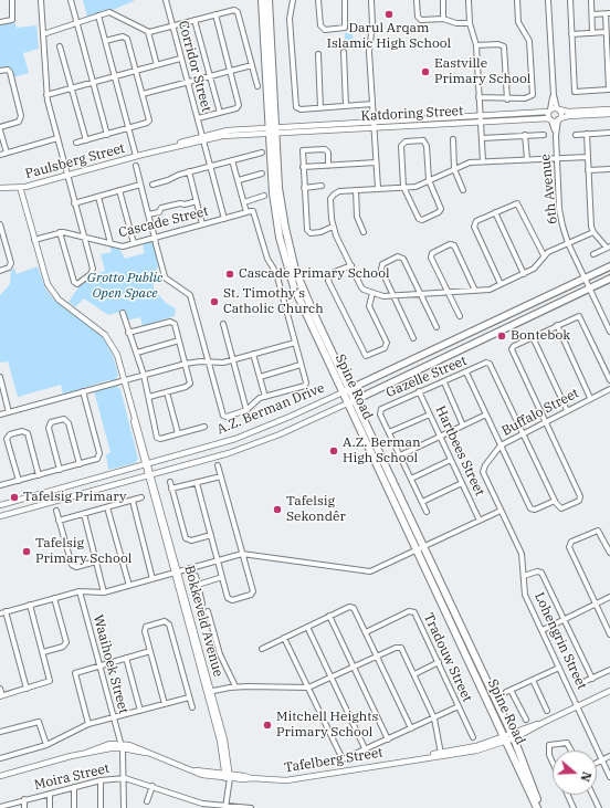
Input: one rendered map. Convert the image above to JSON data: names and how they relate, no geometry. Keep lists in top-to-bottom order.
{
  "streets": {
    "main road": ["Spine Road", "A.Z. Berman Drive"],
    "street": [
      "Corridor Street",
      "Katdoring Street",
      "Paulsberg Street",
      "6th Avenue",
      "Cascade Street",
      "Gazelle Street",
      "Buffalo Street",
      "Hartbees Street",
      "Bokkeveld Avenue",
      "Lohengrin Street",
      "Tradouw Street",
      "Waaihoek Street",
      "Tafelberg Street",
      "Moira Street"
    ]
  },
  "crossings": [
    ["Corridor Street", "Paulsberg Street"],
    ["Corridor Street", "Cascade Street"],
    ["Katdoring Street", "Paulsberg Street"],
    ["Katdoring Street", "6th Avenue"],
    ["Katdoring Street", "Spine Road"],
    ["Paulsberg Street", "Spine Road"],
    ["Paulsberg Street", "Bokkeveld Avenue"],
    ["6th Avenue", "A.Z. Berman Drive"],
    ["Cascade Street", "Bokkeveld Avenue"],
    ["Gazelle Street", "Buffalo Street"],
    ["Gazelle Street", "Hartbees Street"],
    ["Spine Road", "A.Z. Berman Drive"],
    ["Spine Road", "Tafelberg Street"],
    ["A.Z. Berman Drive", "Bokkeveld Avenue"],
    ["Buffalo Street", "Lohengrin Street"],
    ["Bokkeveld Avenue", "Tafelberg Street"],
    ["Lohengrin Street", "Tafelberg Street"],
    ["Waaihoek Street", "Tafelberg Street"],
    ["Waaihoek Street", "Moira Street"]
  ],
  "parks": ["Grotto Public Open Space"],
  "places": [
    "Darul Arqam Islamic High School",
    "Eastville Primary School",
    "Cascade Primary School",
    "St. Timothy's Catholic Church",
    "Bontebok",
    "A.Z. Berman High School",
    "Tafelsig Primary",
    "Tafelsig Sekondêr",
    "Tafelsig Primary School",
    "Mitchell Heights Primary School"
  ],
  "north": "right"
}
